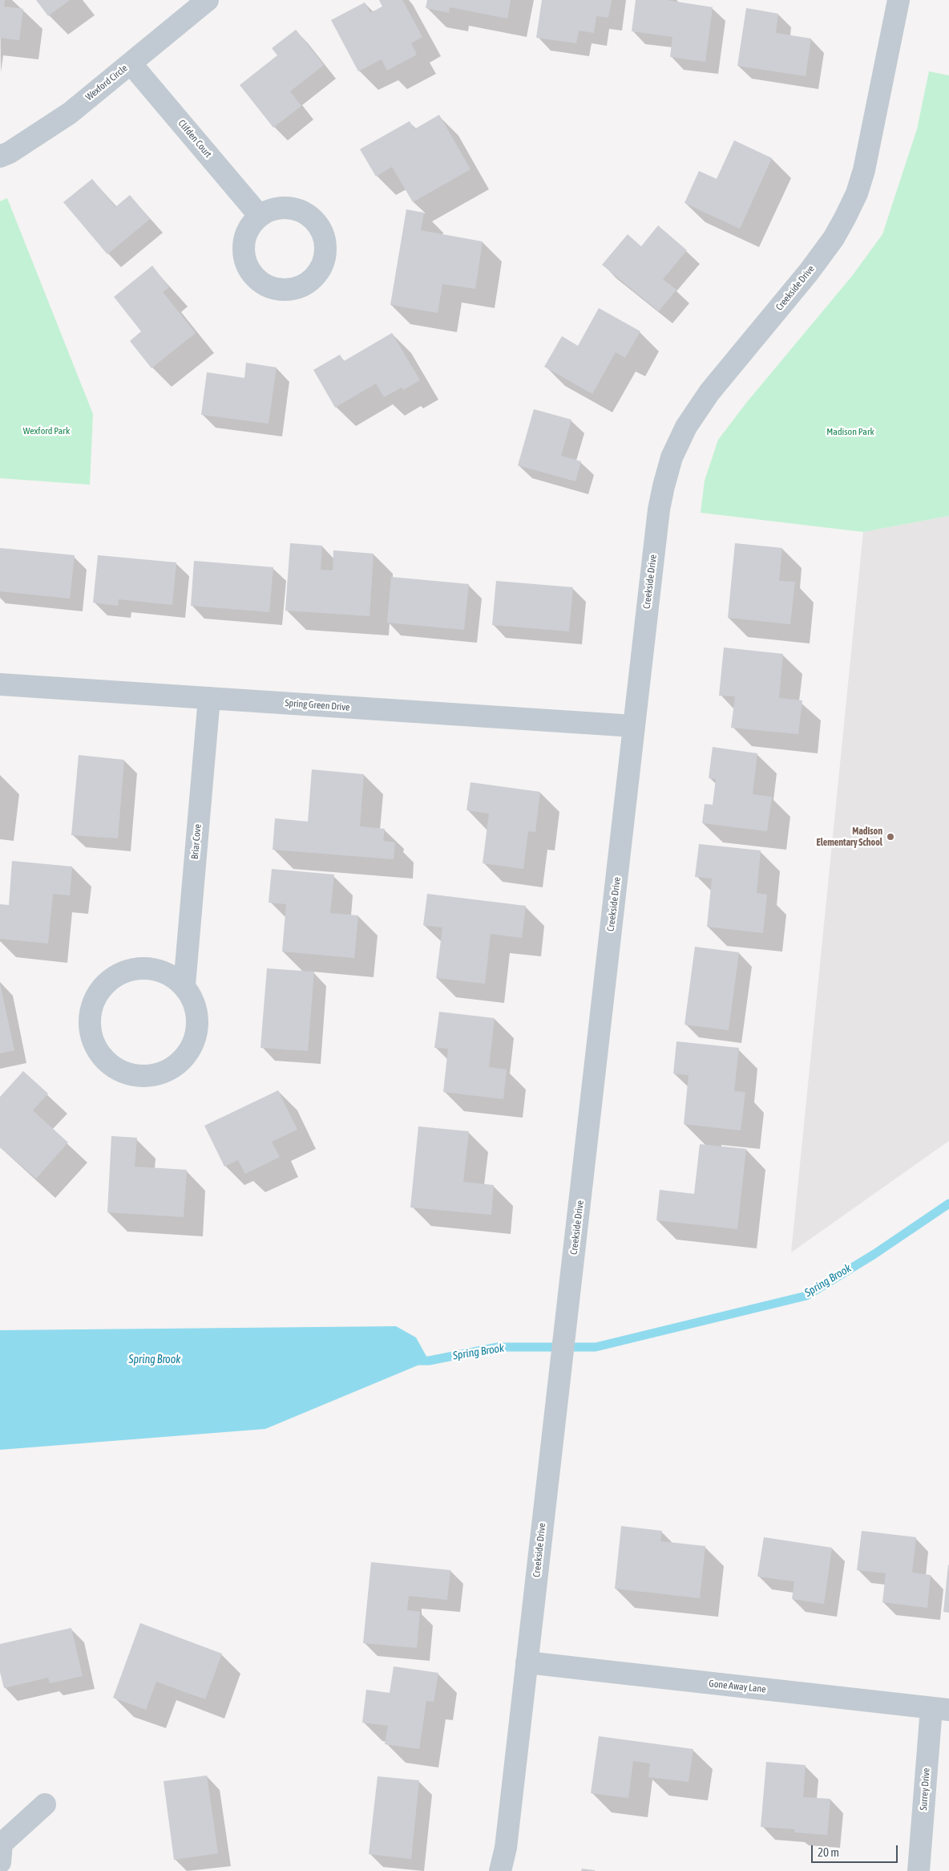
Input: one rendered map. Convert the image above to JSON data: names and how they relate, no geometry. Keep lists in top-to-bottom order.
{
  "streets": {
    "street": [
      "Wexford Circle",
      "Clifden Court",
      "Creekside Drive",
      "Spring Green Drive",
      "Briar Cove",
      "Gone Away Lane",
      "Surrey Drive"
    ]
  },
  "crossings": [
    ["Wexford Circle", "Clifden Court"],
    ["Creekside Drive", "Spring Green Drive"],
    ["Creekside Drive", "Gone Away Lane"],
    ["Spring Green Drive", "Briar Cove"],
    ["Gone Away Lane", "Surrey Drive"]
  ],
  "water": ["Spring Brook"],
  "parks": ["Wexford Park", "Madison Park"],
  "places": ["Madison Elementary School"],
  "scale_bar": "20 m"
}
